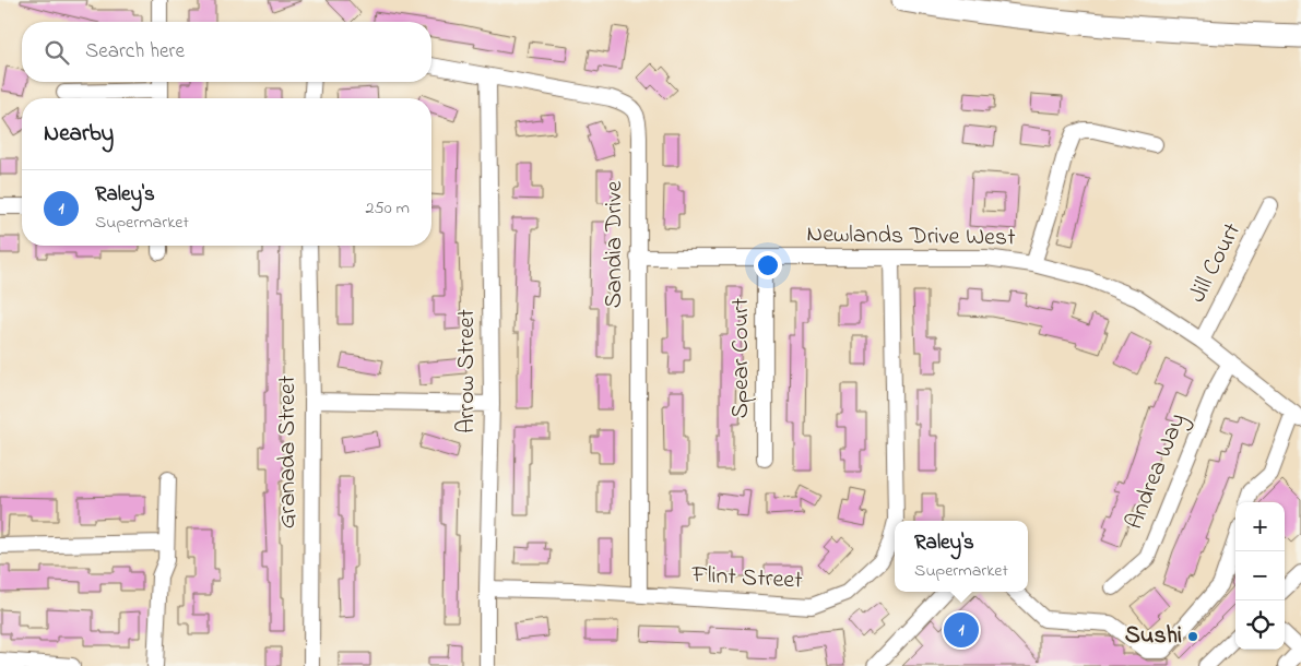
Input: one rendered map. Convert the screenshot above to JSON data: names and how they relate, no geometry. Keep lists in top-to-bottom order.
{
  "streets": {
    "street": [
      "Newlands Drive West",
      "Sandia Drive",
      "Jill Court",
      "Spear Court",
      "Arrow Street",
      "Granada Street",
      "Andrea Way",
      "Flint Street"
    ]
  },
  "crossings": [
    ["Newlands Drive West", "Sandia Drive"],
    ["Newlands Drive West", "Jill Court"],
    ["Newlands Drive West", "Spear Court"],
    ["Newlands Drive West", "Andrea Way"],
    ["Newlands Drive West", "Flint Street"],
    ["Sandia Drive", "Arrow Street"],
    ["Sandia Drive", "Flint Street"],
    ["Arrow Street", "Flint Street"]
  ],
  "places": ["Sushi"],
  "page": {
    "search": "Search here",
    "heading": "Nearby",
    "list": [
      {
        "mark": "1",
        "name": "Raley's",
        "note": "Supermarket",
        "value": "250 m"
      }
    ],
    "map_buttons": ["+", "−"],
    "popup": ["Raley's", "Supermarket"],
    "pins": "1"
  }
}
